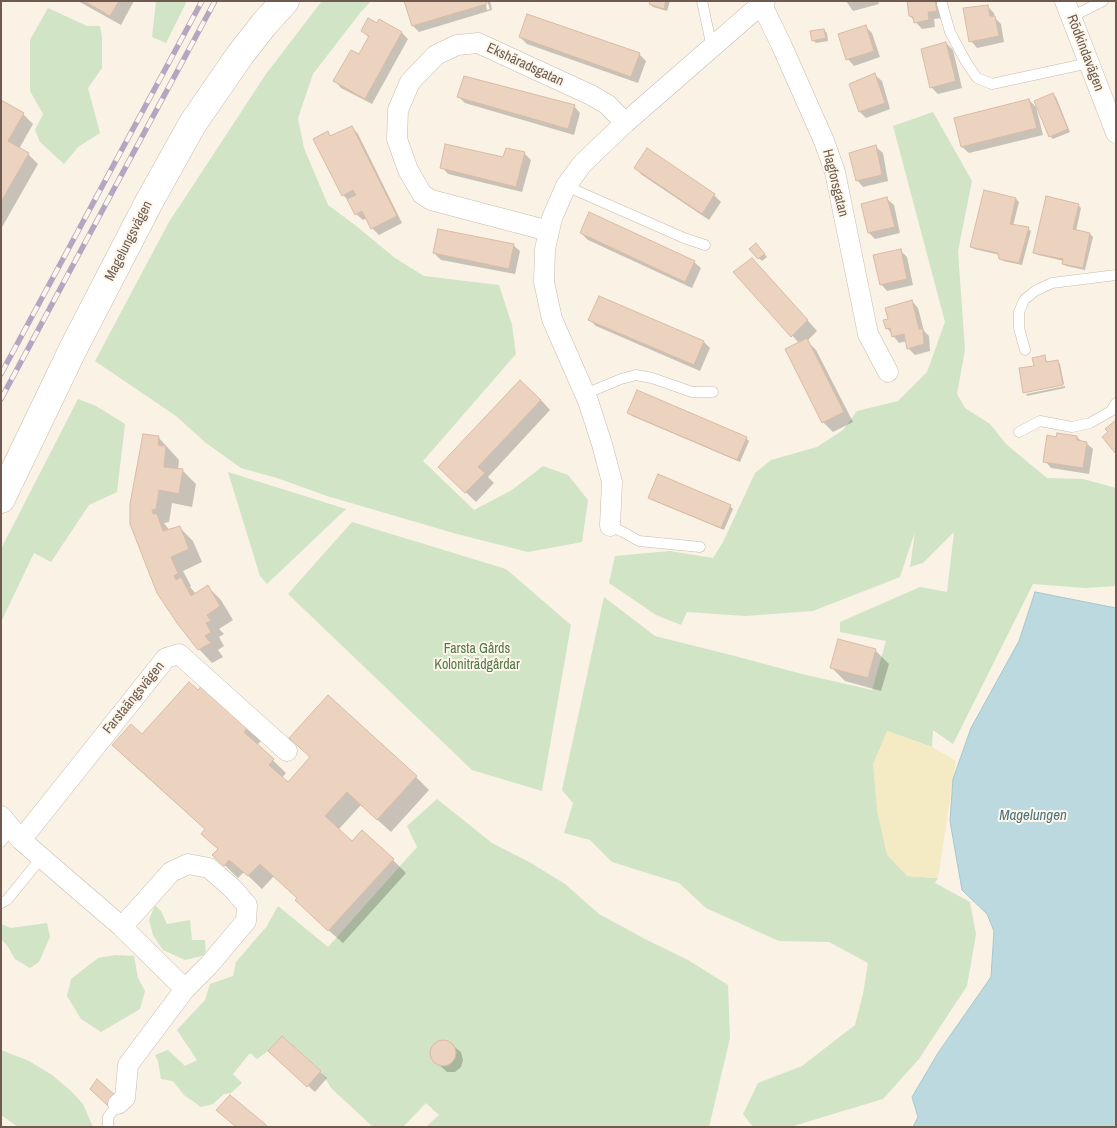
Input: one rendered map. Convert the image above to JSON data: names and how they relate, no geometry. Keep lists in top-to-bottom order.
{
  "streets": {
    "main road": ["Magelungsvägen"],
    "street": [
      "Rödkindavägen",
      "Ekshäradsgatan",
      "Hagforsgatan",
      "Farstaängsvägen"
    ]
  },
  "water": ["Magelungen"],
  "parks": ["Farsta Gårds Koloniträdgårdar"]
}
